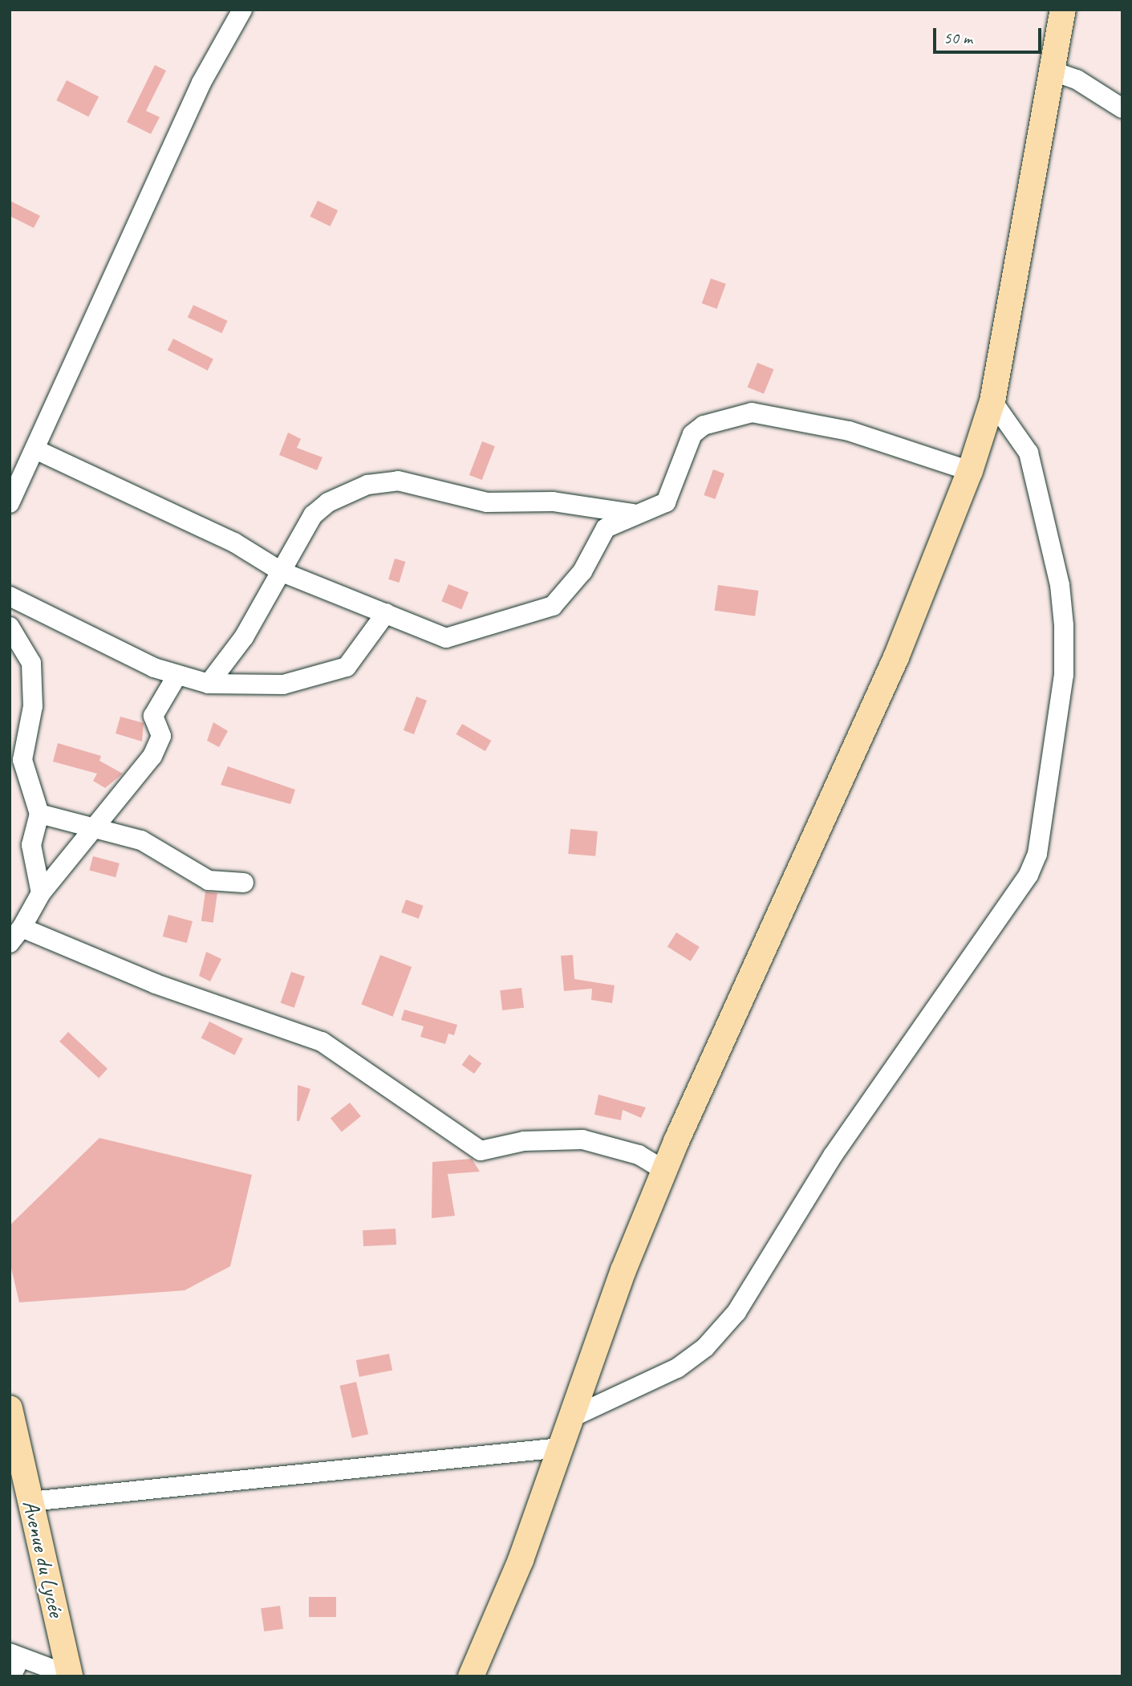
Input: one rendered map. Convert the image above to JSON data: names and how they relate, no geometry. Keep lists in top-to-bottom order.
{
  "streets": {
    "main road": ["Avenue du Lycée"]
  },
  "scale_bar": "50 m"
}
